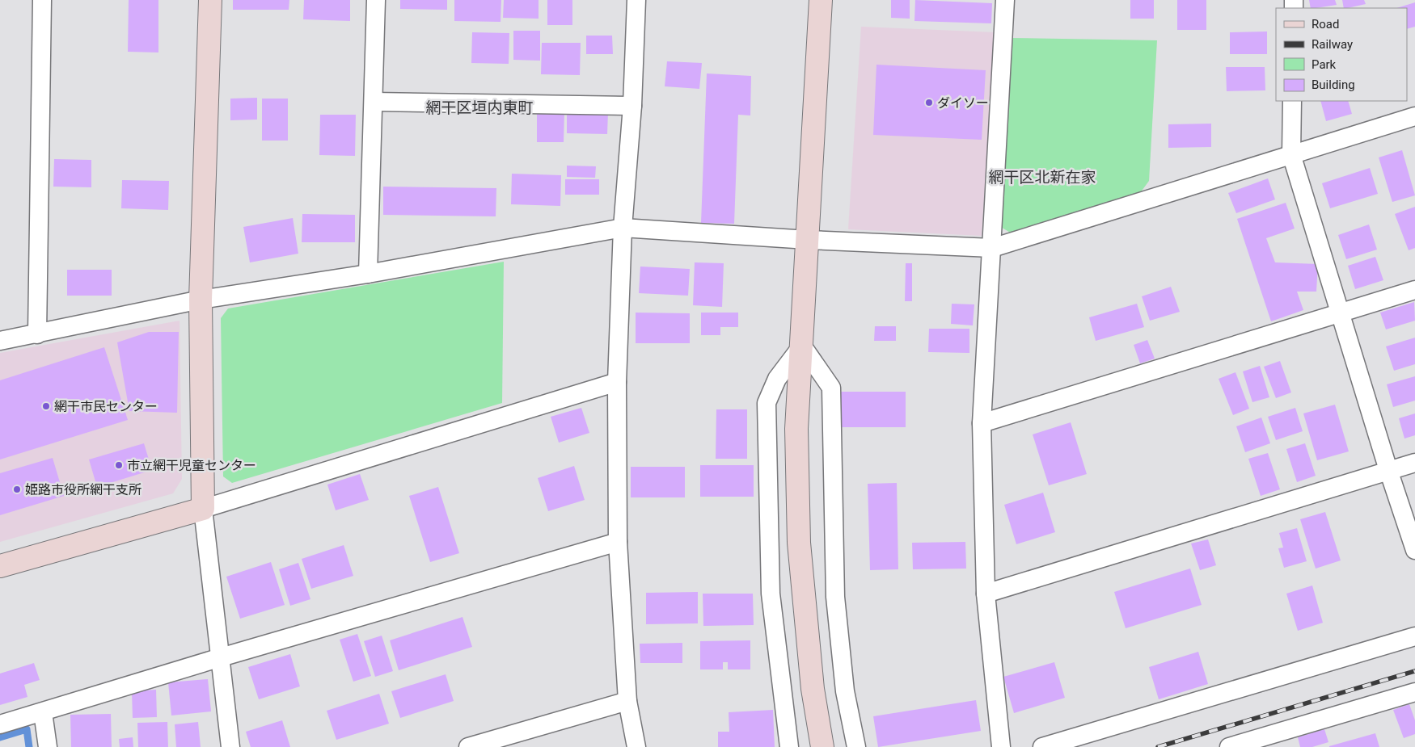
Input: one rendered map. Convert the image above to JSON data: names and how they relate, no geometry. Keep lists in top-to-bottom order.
{
  "districts": ["網干区垣内東町", "網干区北新在家"],
  "places": [
    "ダイソー",
    "網干市民センター",
    "市立網干児童センター",
    "姫路市役所網干支所"
  ],
  "legend": [
    "Road",
    "Railway",
    "Park",
    "Building"
  ]
}
